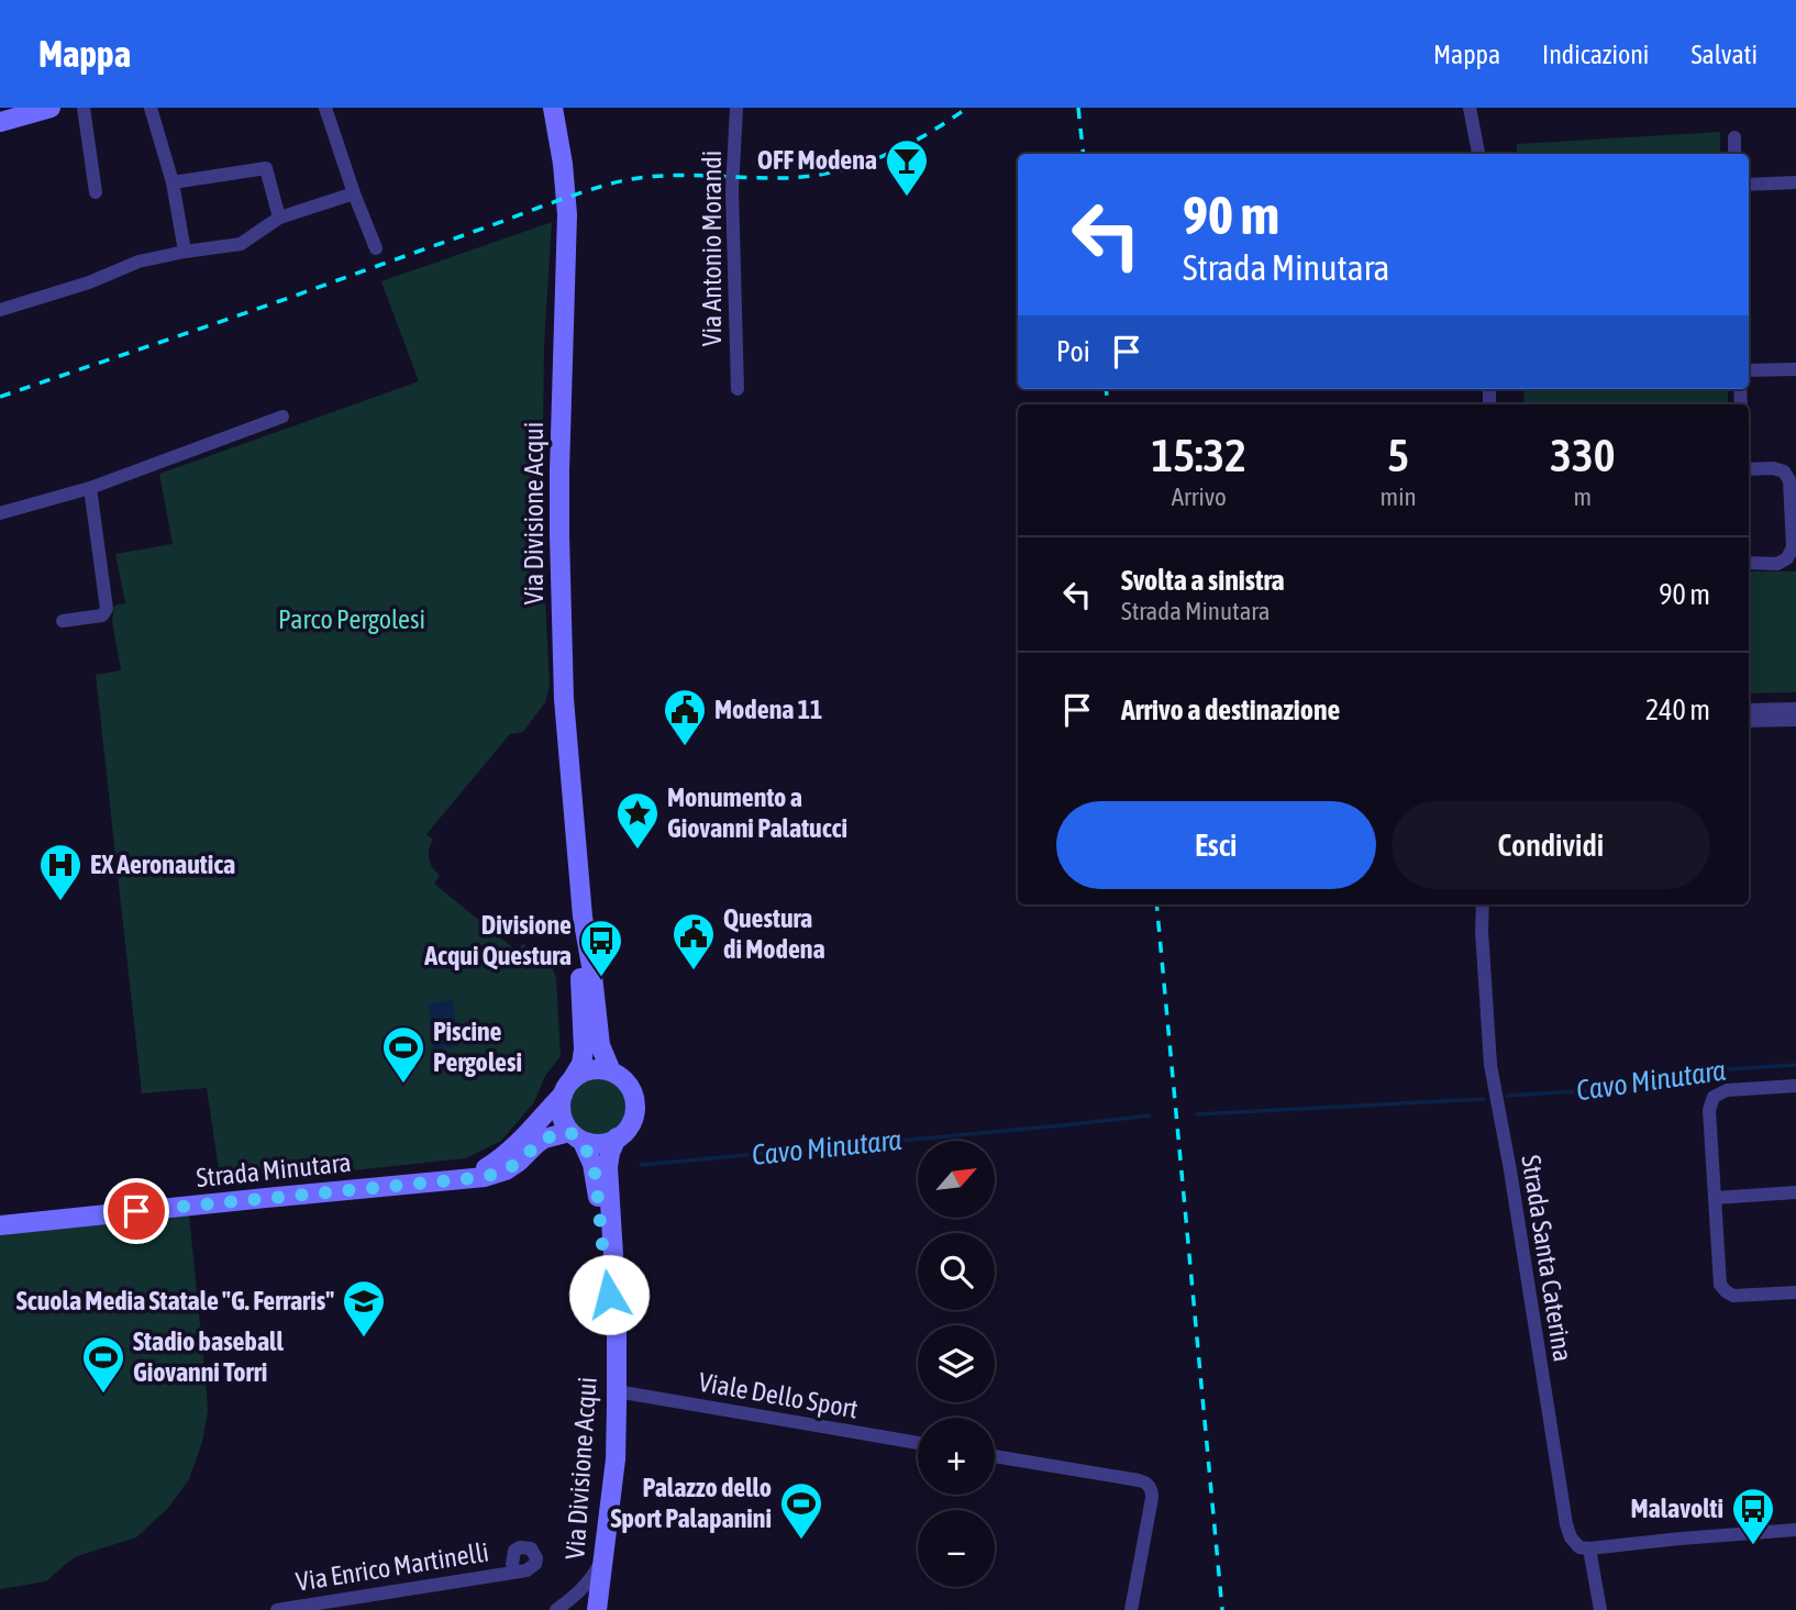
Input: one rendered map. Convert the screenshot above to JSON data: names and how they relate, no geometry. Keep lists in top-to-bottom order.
{
  "streets": {
    "main road": ["Via Divisione Acqui", "Strada Minutara"],
    "street": [
      "Via Antonio Morandi",
      "Strada Santa Caterina",
      "Viale Dello Sport",
      "Via Enrico Martinelli"
    ]
  },
  "crossings": [
    ["Via Divisione Acqui", "Strada Minutara"],
    ["Via Divisione Acqui", "Viale Dello Sport"]
  ],
  "water": ["Cavo Minutara"],
  "parks": ["Parco Pergolesi"],
  "places": {
    "bar": ["OFF Modena"],
    "public building": ["Modena 11", "Questura di Modena"],
    "place": ["Monumento a Giovanni Palatucci"],
    "hospital": ["EX Aeronautica"],
    "bus stop": ["Divisione Acqui Questura", "Malavolti"],
    "sports": ["Piscine Pergolesi", "Stadio baseball Giovanni Torri", "Palazzo dello Sport Palapanini"],
    "school or university": ["Scuola Media Statale \"G. Ferraris\""]
  },
  "north": "top right",
  "page": {
    "header": "Mappa",
    "nav": ["Mappa", "Indicazioni", "Salvati"],
    "turn": ["90 m", "Strada Minutara"],
    "then": "Poi",
    "eta": [
      "15:32",
      "Arrivo",
      "5",
      "min",
      "330",
      "m"
    ],
    "list": [
      {
        "name": "Svolta a sinistra",
        "note": "Strada Minutara",
        "value": "90 m"
      },
      {
        "name": "Arrivo a destinazione",
        "value": "240 m"
      }
    ],
    "buttons": ["Esci", "Condividi"],
    "map_buttons": ["+", "−"]
  }
}
